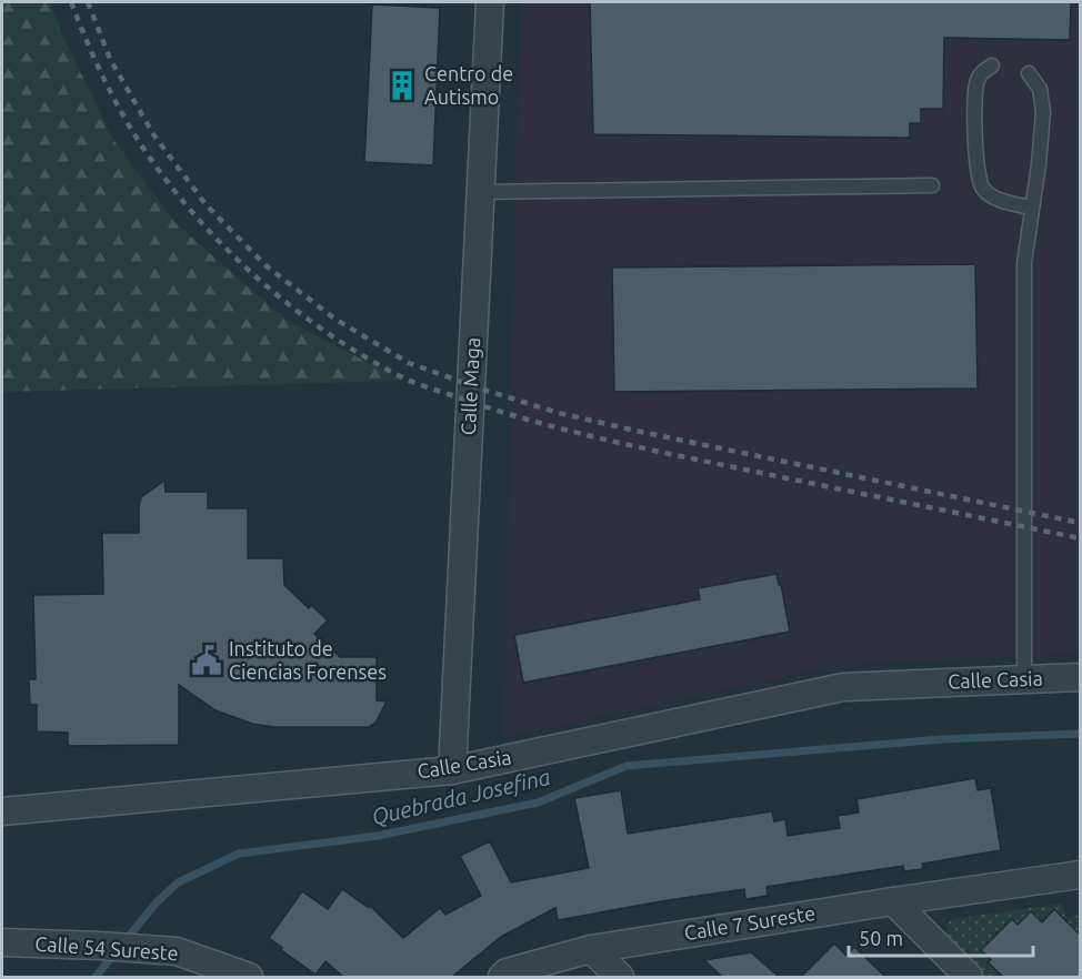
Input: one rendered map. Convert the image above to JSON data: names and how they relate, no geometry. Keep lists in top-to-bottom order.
{
  "streets": {
    "street": [
      "Calle Maga",
      "Calle Casia",
      "Calle 7 Sureste",
      "Calle 54 Sureste"
    ]
  },
  "crossings": [
    ["Calle Maga", "Calle Casia"]
  ],
  "water": ["Quebrada Josefina"],
  "places": {
    "building": ["Centro de Autismo"],
    "public building": ["Instituto de Ciencias Forenses"]
  },
  "scale_bar": "50 m"
}
